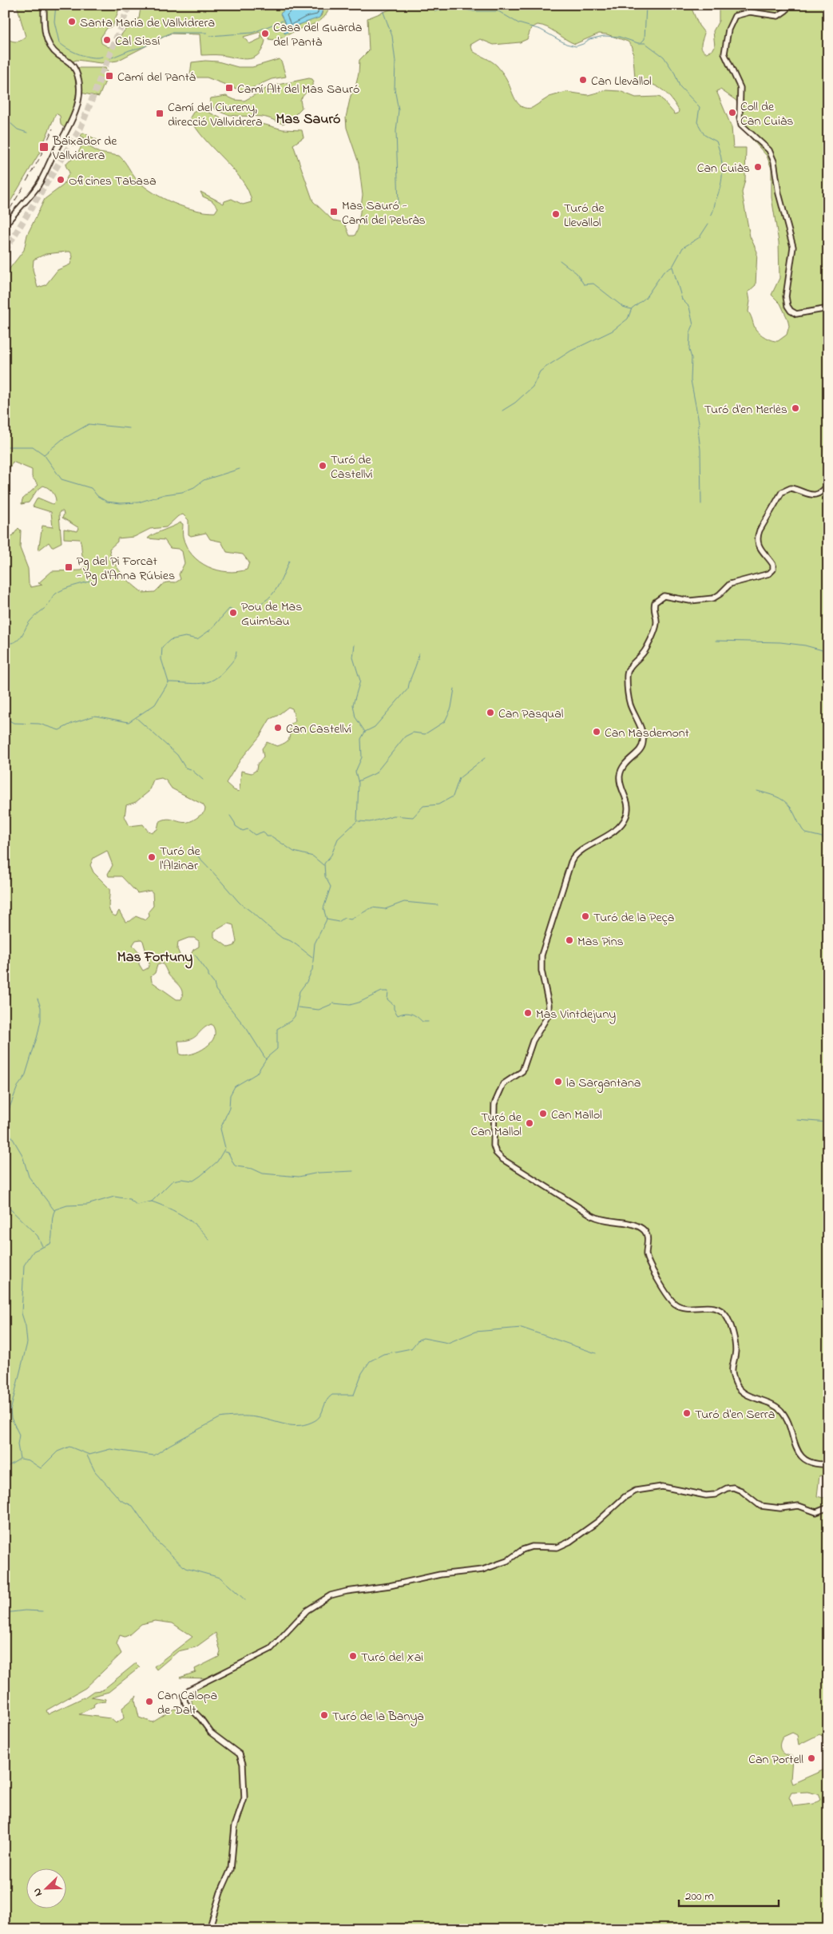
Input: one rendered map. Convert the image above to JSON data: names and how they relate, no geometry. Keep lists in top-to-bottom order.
{
  "districts": ["Mas Sauró", "Mas Fortuny"],
  "places": {
    "other": [
      "Santa Maria de Vallvidrera",
      "Casa del Guarda del Pantà",
      "Cal Sissí",
      "Can Llevallol",
      "Coll de Can Cuiàs",
      "Can Cuiàs",
      "Oficines Tabasa",
      "Turó de Llevallol",
      "Turó d'en Merlès",
      "Turó de Castellví",
      "Pou de Mas Guimbau",
      "Can Pasqual",
      "Can Castellví",
      "Can Masdemont",
      "Turó de l'Alzinar",
      "Turó de la Peça",
      "Mas Pins",
      "Mas Vintdejuny",
      "la Sargantana",
      "Can Mallol",
      "Turó de Can Mallol",
      "Turó d'en Serra",
      "Turó del Xai",
      "Can Calopa de Dalt",
      "Turó de la Banya",
      "Can Portell"
    ],
    "transit": [
      "Camí del Pantá",
      "Camí Alt del Mas Sauró",
      "Camí del Ciureny, direcció Vallvidrera",
      "Baixador de Vallvidrera",
      "Mas Sauró - Camí del Pebràs",
      "Pg del Pi Forcat - Pg d'Anna Rúbies"
    ]
  },
  "scale_bar": "200 m",
  "north": "bottom left"
}
